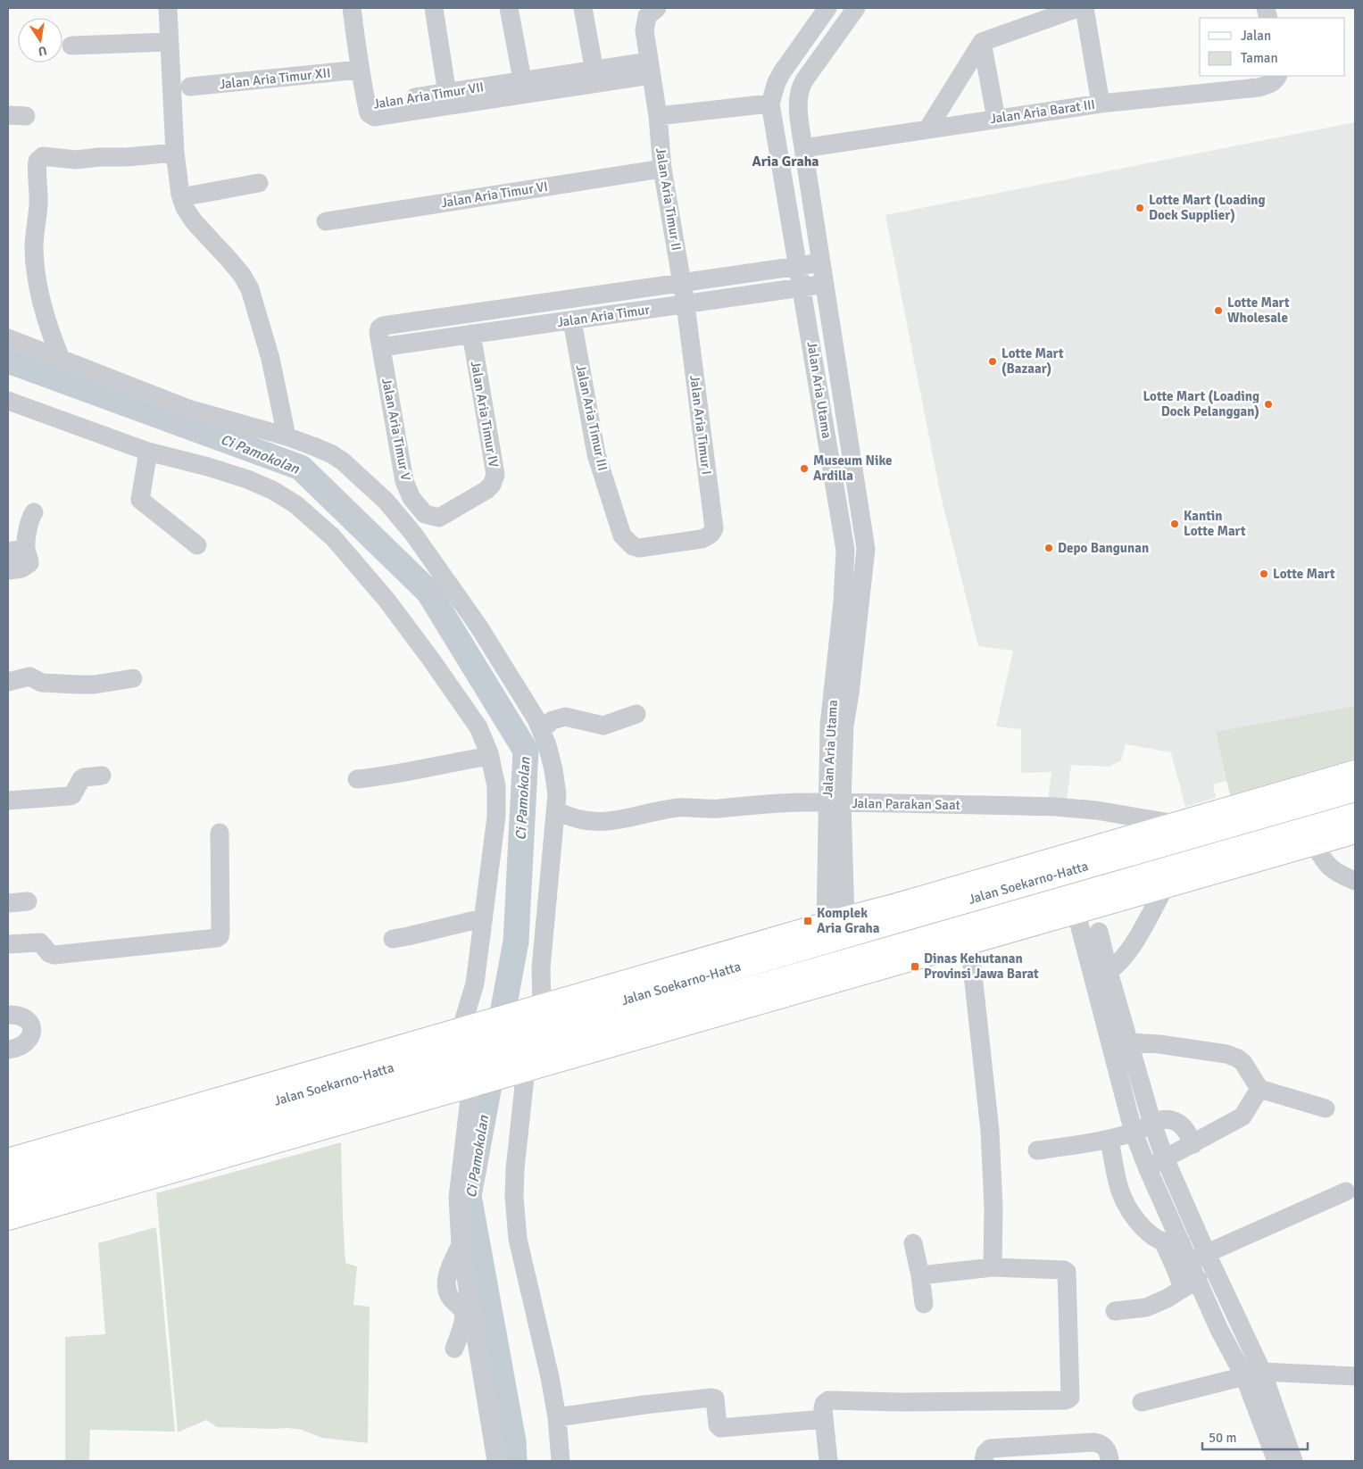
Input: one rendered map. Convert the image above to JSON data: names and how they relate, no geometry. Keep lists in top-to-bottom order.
{
  "streets": {
    "main road": ["Jalan Soekarno-Hatta"],
    "street": [
      "Jalan Aria Timur XII",
      "Jalan Aria Timur VII",
      "Jalan Aria Barat III",
      "Jalan Aria Timur VI",
      "Jalan Aria Timur II",
      "Jalan Aria Timur",
      "Jalan Aria Utama",
      "Jalan Aria Timur IV",
      "Jalan Aria Timur III",
      "Jalan Aria Timur I",
      "Jalan Aria Timur V",
      "Jalan Parakan Saat"
    ]
  },
  "crossings": [
    ["Jalan Aria Timur XII", "Jalan Aria Timur VII"],
    ["Jalan Aria Timur VII", "Jalan Aria Timur II"],
    ["Jalan Aria Barat III", "Jalan Aria Utama"],
    ["Jalan Aria Timur VI", "Jalan Aria Timur II"],
    ["Jalan Aria Timur II", "Jalan Aria Timur"],
    ["Jalan Aria Timur II", "Jalan Aria Timur I"],
    ["Jalan Aria Timur", "Jalan Aria Utama"],
    ["Jalan Aria Timur", "Jalan Aria Timur IV"],
    ["Jalan Aria Timur", "Jalan Aria Timur III"],
    ["Jalan Aria Timur", "Jalan Aria Timur I"],
    ["Jalan Aria Timur", "Jalan Aria Timur V"],
    ["Jalan Aria Utama", "Jalan Parakan Saat"],
    ["Jalan Aria Utama", "Jalan Soekarno-Hatta"],
    ["Jalan Aria Timur IV", "Jalan Aria Timur V"],
    ["Jalan Aria Timur III", "Jalan Aria Timur I"],
    ["Jalan Parakan Saat", "Jalan Soekarno-Hatta"]
  ],
  "districts": ["Aria Graha"],
  "water": ["Ci Pamokolan"],
  "places": {
    "other": [
      "Lotte Mart (Loading Dock Supplier)",
      "Lotte Mart Wholesale",
      "Lotte Mart (Bazaar)",
      "Lotte Mart (Loading Dock Pelanggan)",
      "Museum Nike Ardilla",
      "Kantin Lotte Mart",
      "Depo Bangunan",
      "Lotte Mart"
    ],
    "transit": ["Komplek Aria Graha", "Dinas Kehutanan Provinsi Jawa Barat"]
  },
  "legend": ["Jalan", "Taman"],
  "scale_bar": "50 m",
  "north": "bottom"
}
